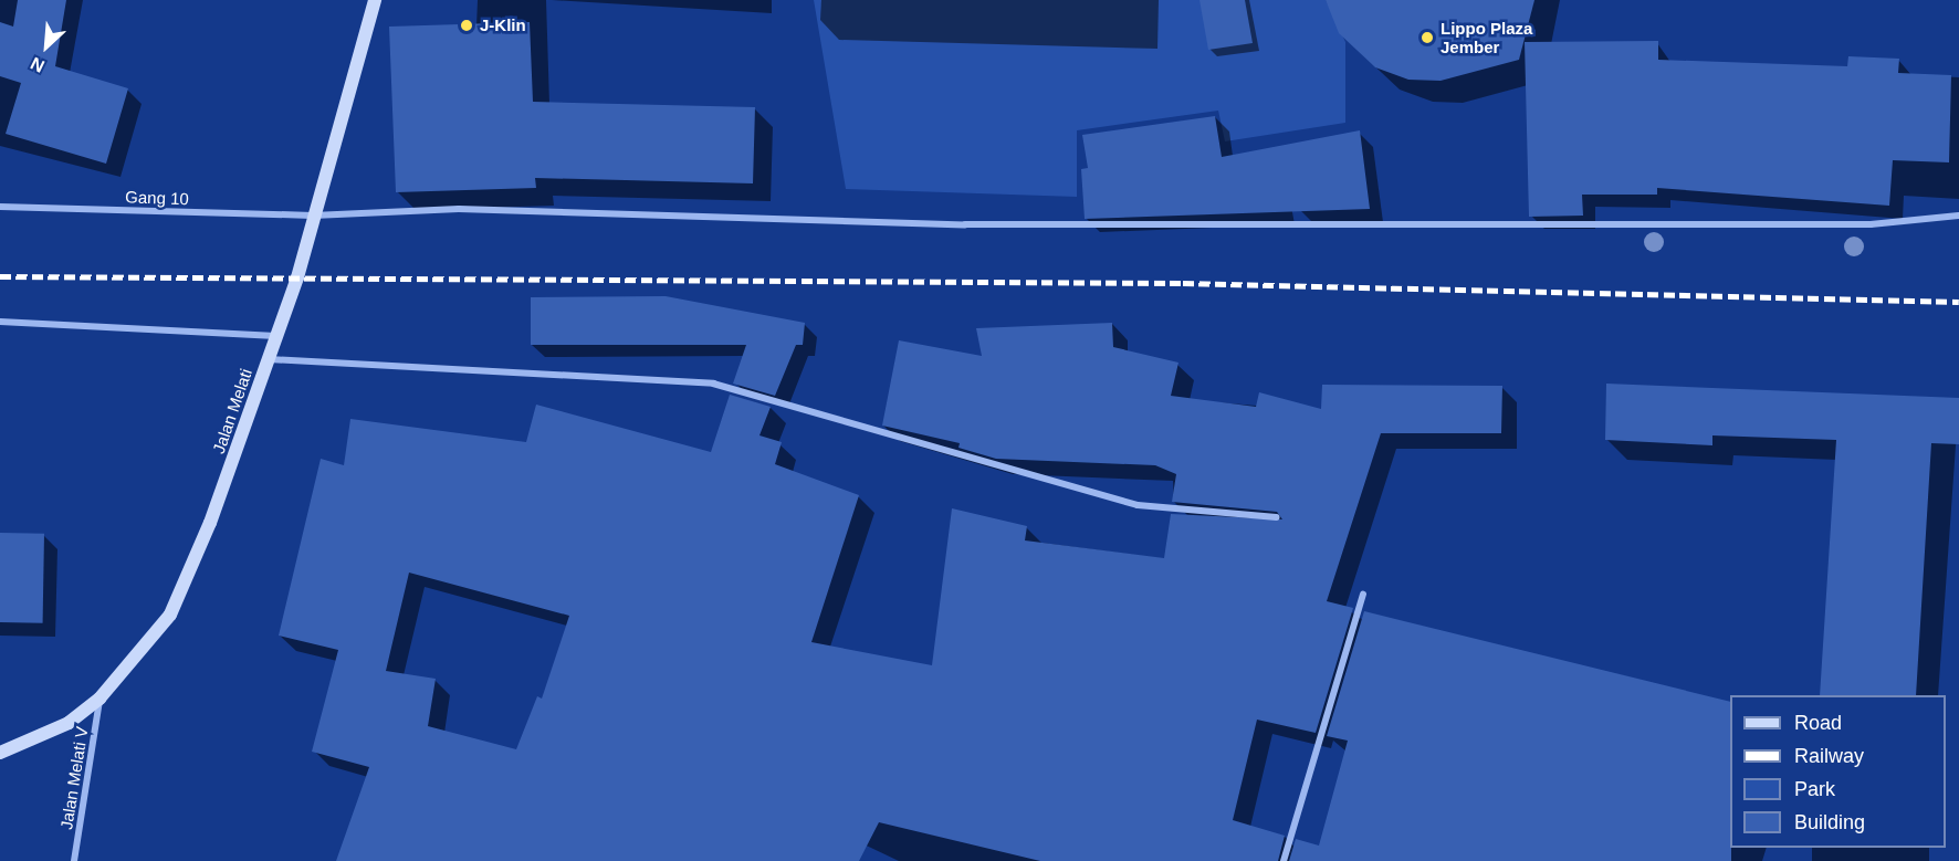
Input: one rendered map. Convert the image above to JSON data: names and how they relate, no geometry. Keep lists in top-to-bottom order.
{
  "streets": {
    "main road": ["Jalan Melati"],
    "street": ["Gang 10", "Jalan Melati V"]
  },
  "crossings": [
    ["Gang 10", "Jalan Melati"],
    ["Jalan Melati", "Jalan Melati V"]
  ],
  "places": ["J-Klin", "Lippo Plaza Jember"],
  "legend": [
    "Road",
    "Railway",
    "Park",
    "Building"
  ],
  "north": "bottom left"
}
